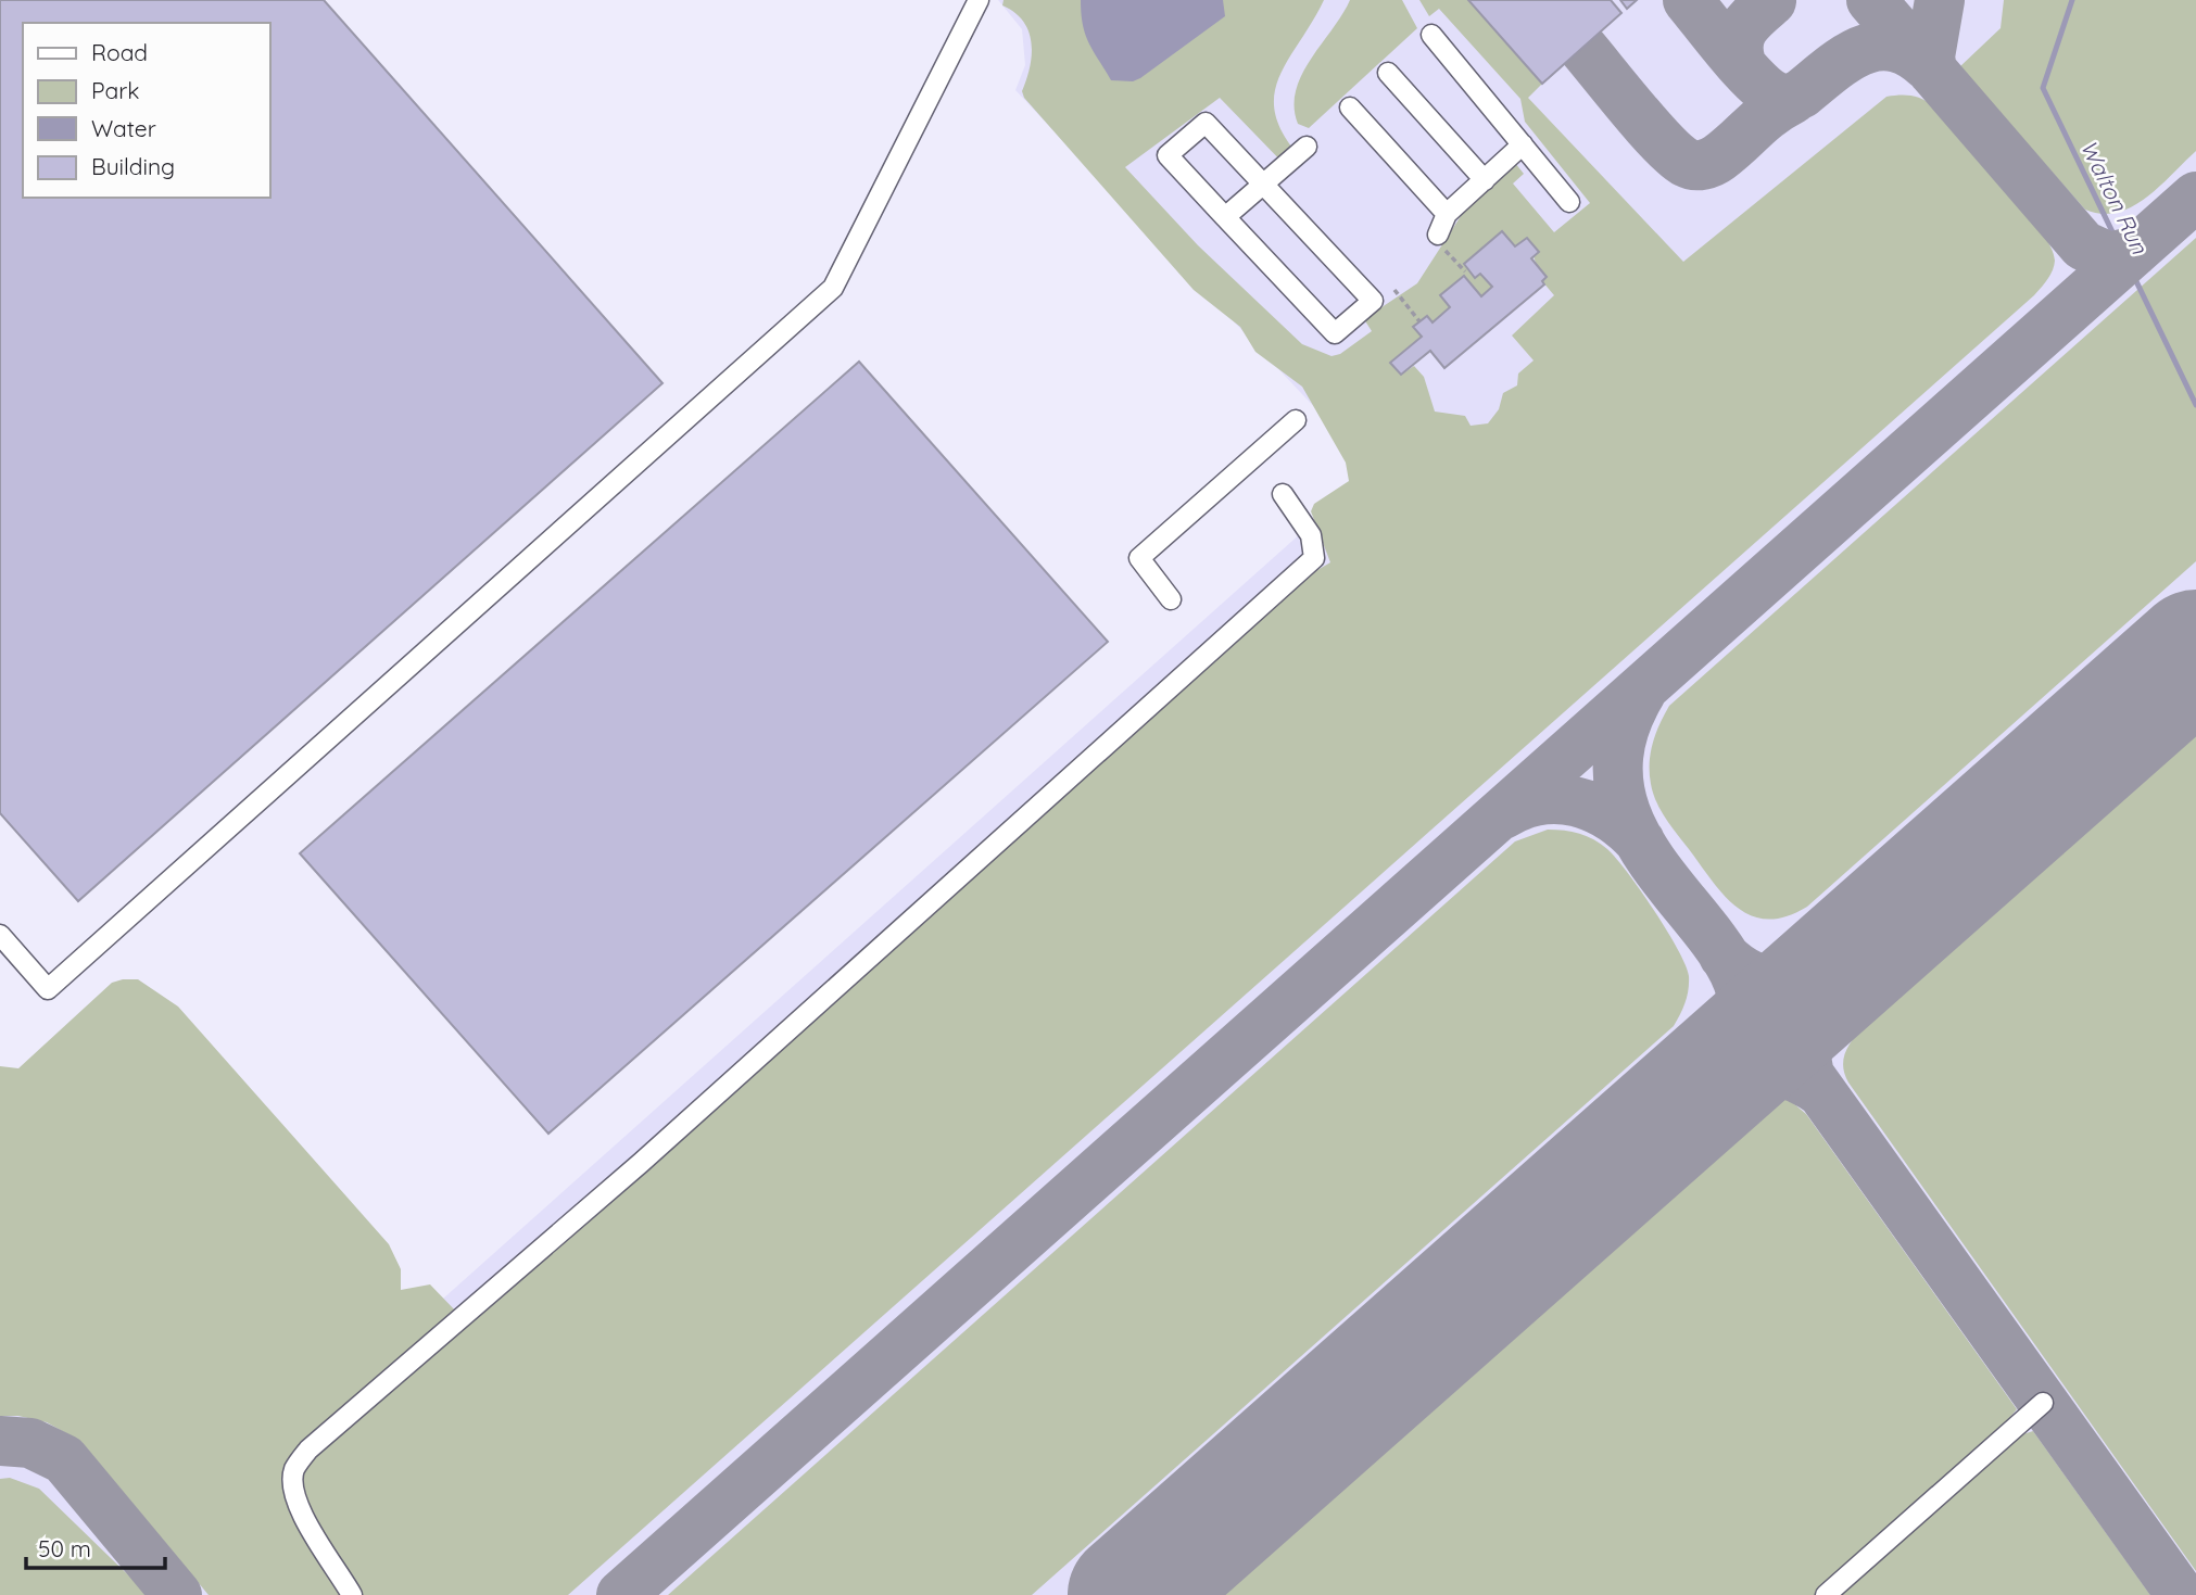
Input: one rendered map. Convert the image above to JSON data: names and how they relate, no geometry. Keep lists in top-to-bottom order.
{
  "water": ["Walton Run"],
  "legend": [
    "Road",
    "Park",
    "Water",
    "Building"
  ],
  "scale_bar": "50 m"
}
